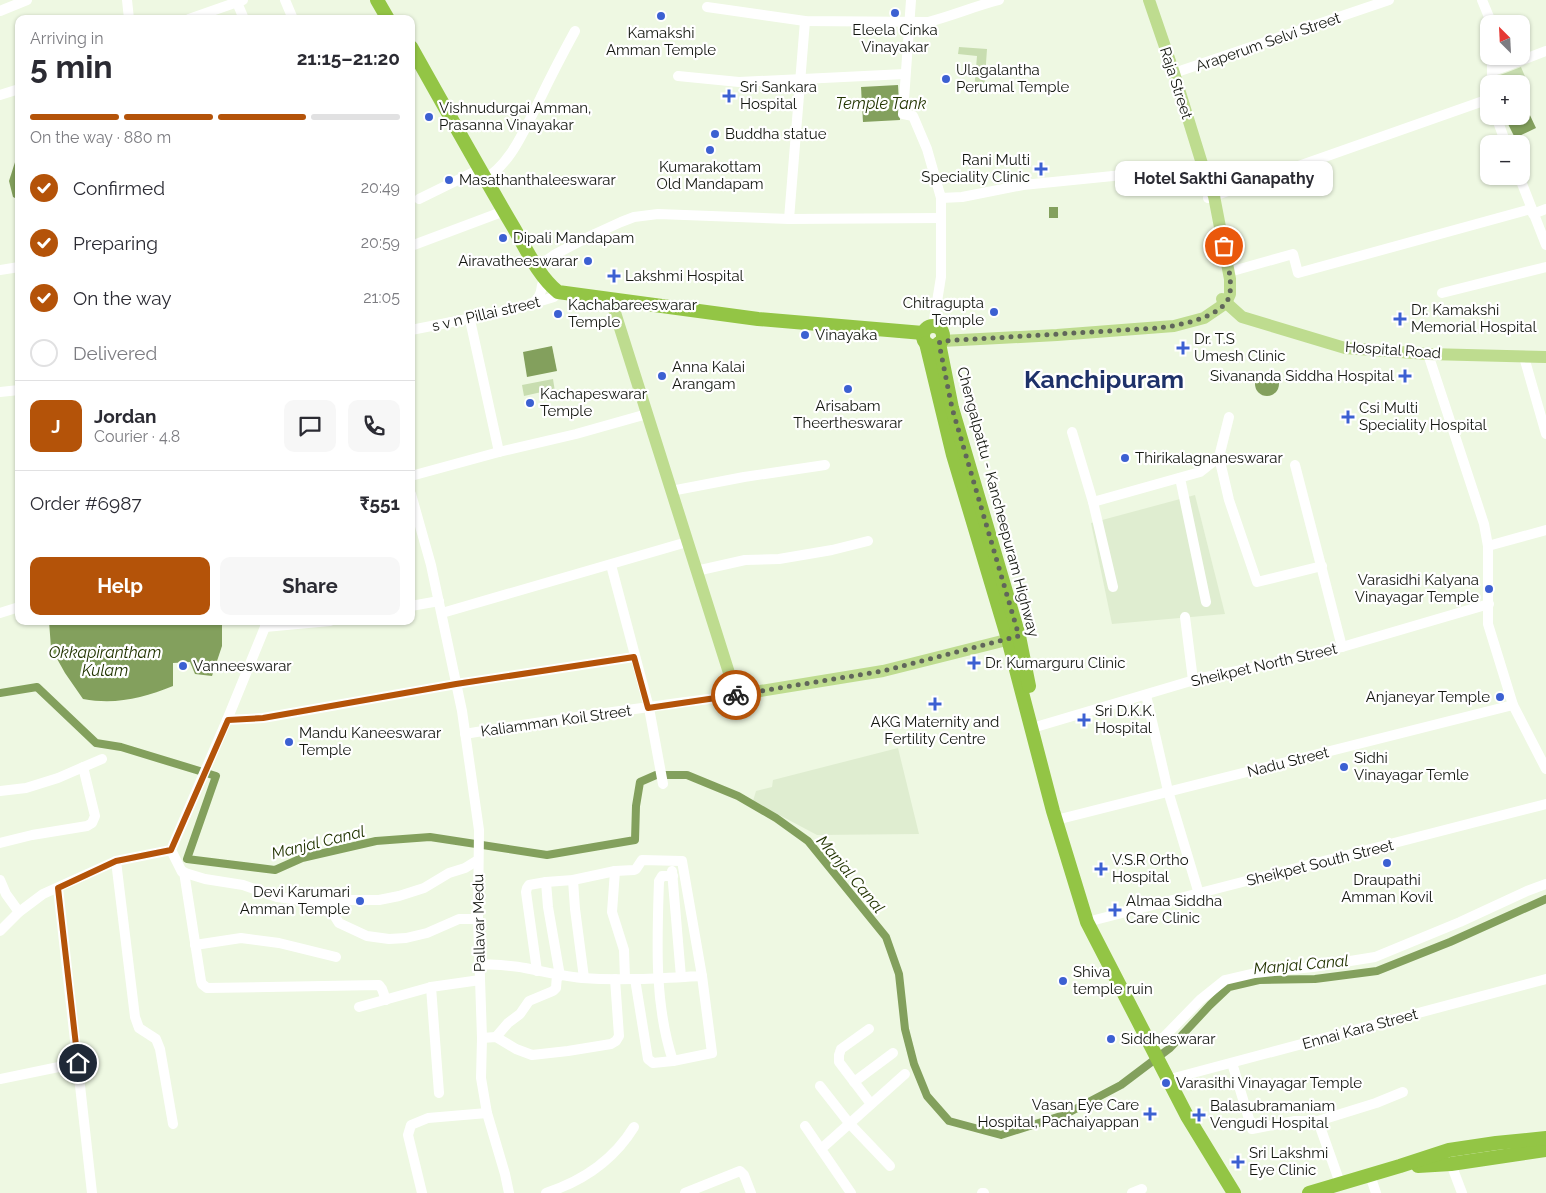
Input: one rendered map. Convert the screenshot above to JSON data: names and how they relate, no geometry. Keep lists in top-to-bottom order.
{
  "streets": {
    "highway": ["Chengalpattu - Kancheepuram Highway"],
    "main road": ["Raja Street", "Hospital Road"],
    "street": [
      "Araperum Selvi Street",
      "s v n Pillai street",
      "Sheikpet North Street",
      "Kaliamman Koil Street",
      "Nadu Street",
      "Sheikpet South Street",
      "Pallavar Medu",
      "Ennai Kara Street"
    ]
  },
  "crossings": [
    ["Araperum Selvi Street", "Raja Street"],
    ["Raja Street", "Hospital Road"],
    ["Chengalpattu - Kancheepuram Highway", "Sheikpet North Street"],
    ["Chengalpattu - Kancheepuram Highway", "Nadu Street"],
    ["Kaliamman Koil Street", "Pallavar Medu"]
  ],
  "districts": ["Kanchipuram"],
  "water": ["Temple Tank", "Okkapirantham Kulam", "Manjal Canal"],
  "places": {
    "other": [
      "Eleela Cinka Vinayakar",
      "Kamakshi Amman Temple",
      "Ulagalantha Perumal Temple",
      "Vishnudurgai Amman, Prasanna Vinayakar",
      "Buddha statue",
      "Kumarakottam Old Mandapam",
      "Masathanthaleeswarar",
      "Dipali Mandapam",
      "Hotel Sakthi Ganapathy",
      "Airavatheeswarar",
      "Chitragupta Temple",
      "Kachabareeswarar Temple",
      "Vinayaka",
      "Anna Kalai Arangam",
      "Arisabam Theertheswarar",
      "Kachapeswarar Temple",
      "Thirikalagnaneswarar",
      "Varasidhi Kalyana Vinayagar Temple",
      "Vanneeswarar",
      "Anjaneyar Temple",
      "Mandu Kaneeswarar Temple",
      "Sidhi Vinayagar Temle",
      "Draupathi Amman Kovil",
      "Devi Karumari Amman Temple",
      "Shiva temple ruin",
      "Siddheswarar",
      "Varasithi Vinayagar Temple"
    ],
    "health": [
      "Sri Sankara Hospital",
      "Rani Multi Speciality Clinic",
      "Lakshmi Hospital",
      "Dr. Kamakshi Memorial Hospital",
      "Dr. T.S Umesh Clinic",
      "Sivananda Siddha Hospital",
      "Csi Multi Speciality Hospital",
      "Dr. Kumarguru Clinic",
      "AKG Maternity and Fertility Centre",
      "Sri D.K.K. Hospital",
      "V.S.R Ortho Hospital",
      "Almaa Siddha Care Clinic",
      "Vasan Eye Care Hospital, Pachaiyappan",
      "Balasubramaniam Vengudi Hospital",
      "Sri Lakshmi Eye Clinic"
    ]
  },
  "north": "top left",
  "page": {
    "map_buttons": ["+", "−"],
    "heading": ["5 min", "Arriving in", "21:15–21:20"],
    "panel": [
      "Jordan",
      "Courier · 4.8",
      "Order #6987",
      "₹551"
    ],
    "bar": "On the way · 880 m",
    "list": [
      ["Confirmed", "20:49"],
      ["Preparing", "20:59"],
      ["On the way", "21:05"],
      "Delivered"
    ],
    "bubble": "Hotel Sakthi Ganapathy",
    "round": "J",
    "buttons": ["Help", "Share"]
  }
}
